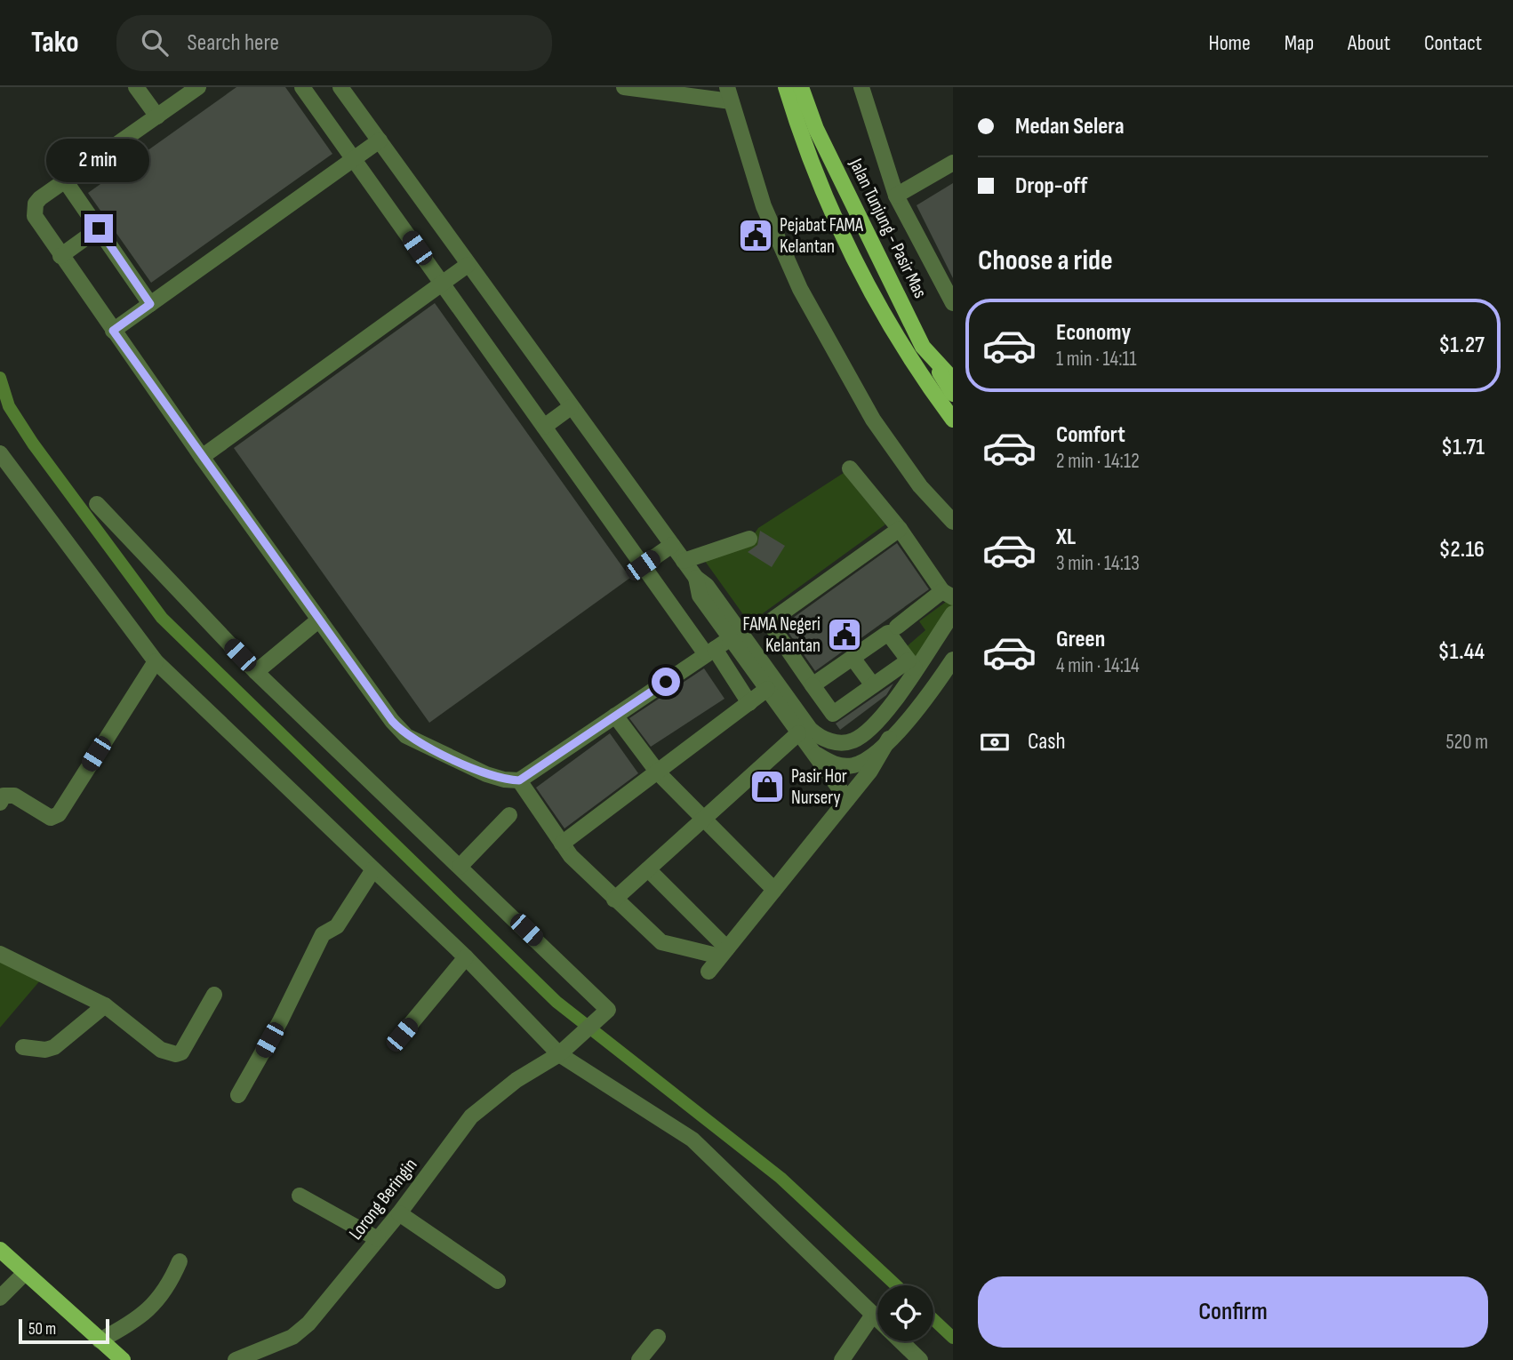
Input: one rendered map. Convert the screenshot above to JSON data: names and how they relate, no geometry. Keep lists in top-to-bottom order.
{
  "streets": {
    "main road": ["Jalan Tunjung - Pasir Mas"],
    "street": ["Lorong Beringin"]
  },
  "places": {
    "public building": ["Pejabat FAMA Kelantan", "FAMA Negeri Kelantan"],
    "shop": ["Pasir Hor Nursery"]
  },
  "scale_bar": "50 m",
  "page": {
    "header": "Tako",
    "search": "Search here",
    "nav": [
      "Home",
      "Map",
      "About",
      "Contact"
    ],
    "banner": ["Medan Selera", "Drop-off"],
    "bubble": "2 min",
    "heading": "Choose a ride",
    "list": [
      {
        "name": "Economy",
        "note": "1 min · 14:11",
        "value": "$1.27"
      },
      {
        "name": "Comfort",
        "note": "2 min · 14:12",
        "value": "$1.71"
      },
      {
        "name": "XL",
        "note": "3 min · 14:13",
        "value": "$2.16"
      },
      {
        "name": "Green",
        "note": "4 min · 14:14",
        "value": "$1.44"
      }
    ],
    "pay": ["Cash", "520 m"],
    "buttons": "Confirm",
    "scale": "50 m"
  }
}
